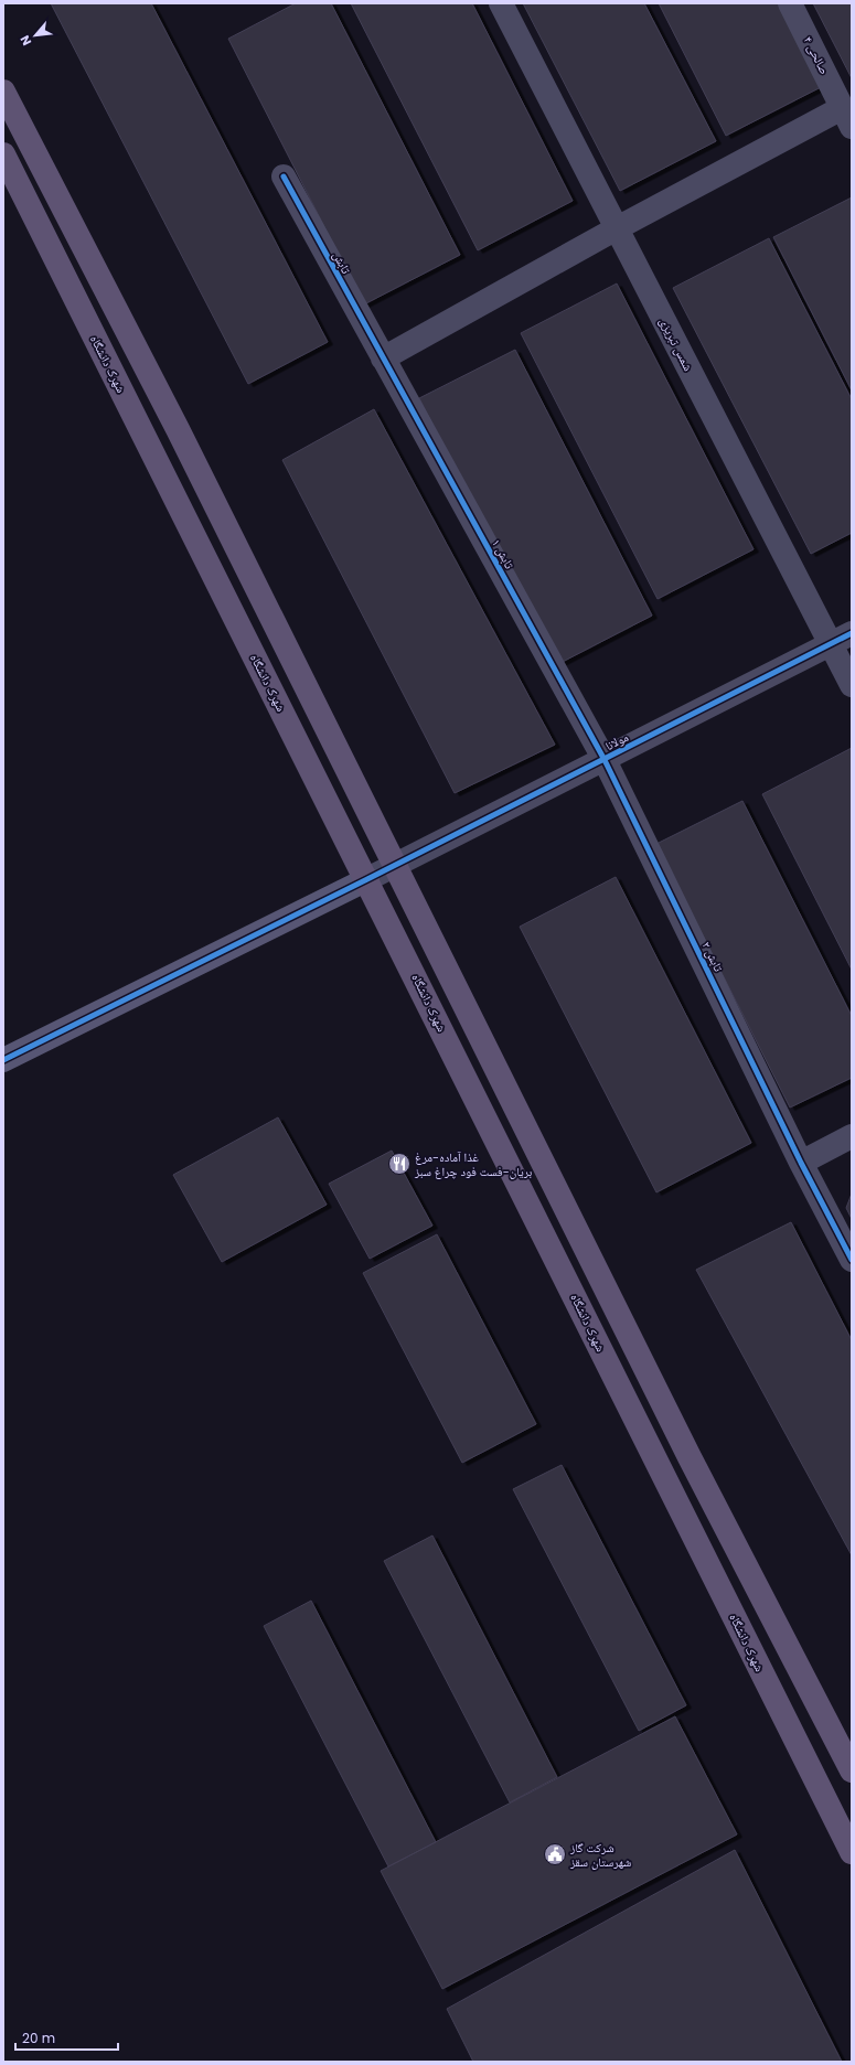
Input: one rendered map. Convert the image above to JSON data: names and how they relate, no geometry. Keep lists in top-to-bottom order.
{
  "streets": {
    "main road": ["شهرک دانشگاه"],
    "street": [
      "صالحی ۴",
      "تابش",
      "شمس تبریزی",
      "تابش ۱",
      "مولانا",
      "تابش ۲"
    ]
  },
  "crossings": [
    ["تابش", "تابش ۱"],
    ["شمس تبریزی", "مولانا"],
    ["شهرک دانشگاه", "مولانا"],
    ["تابش ۱", "مولانا"],
    ["تابش ۱", "تابش ۲"],
    ["مولانا", "تابش ۲"]
  ],
  "places": {
    "restaurant": ["غذا آماده-مرغ بریان-فست فود چراغ سبز"],
    "public building": ["شرکت گاز شهرستان سقز"]
  },
  "scale_bar": "20 m",
  "north": "bottom left"
}
